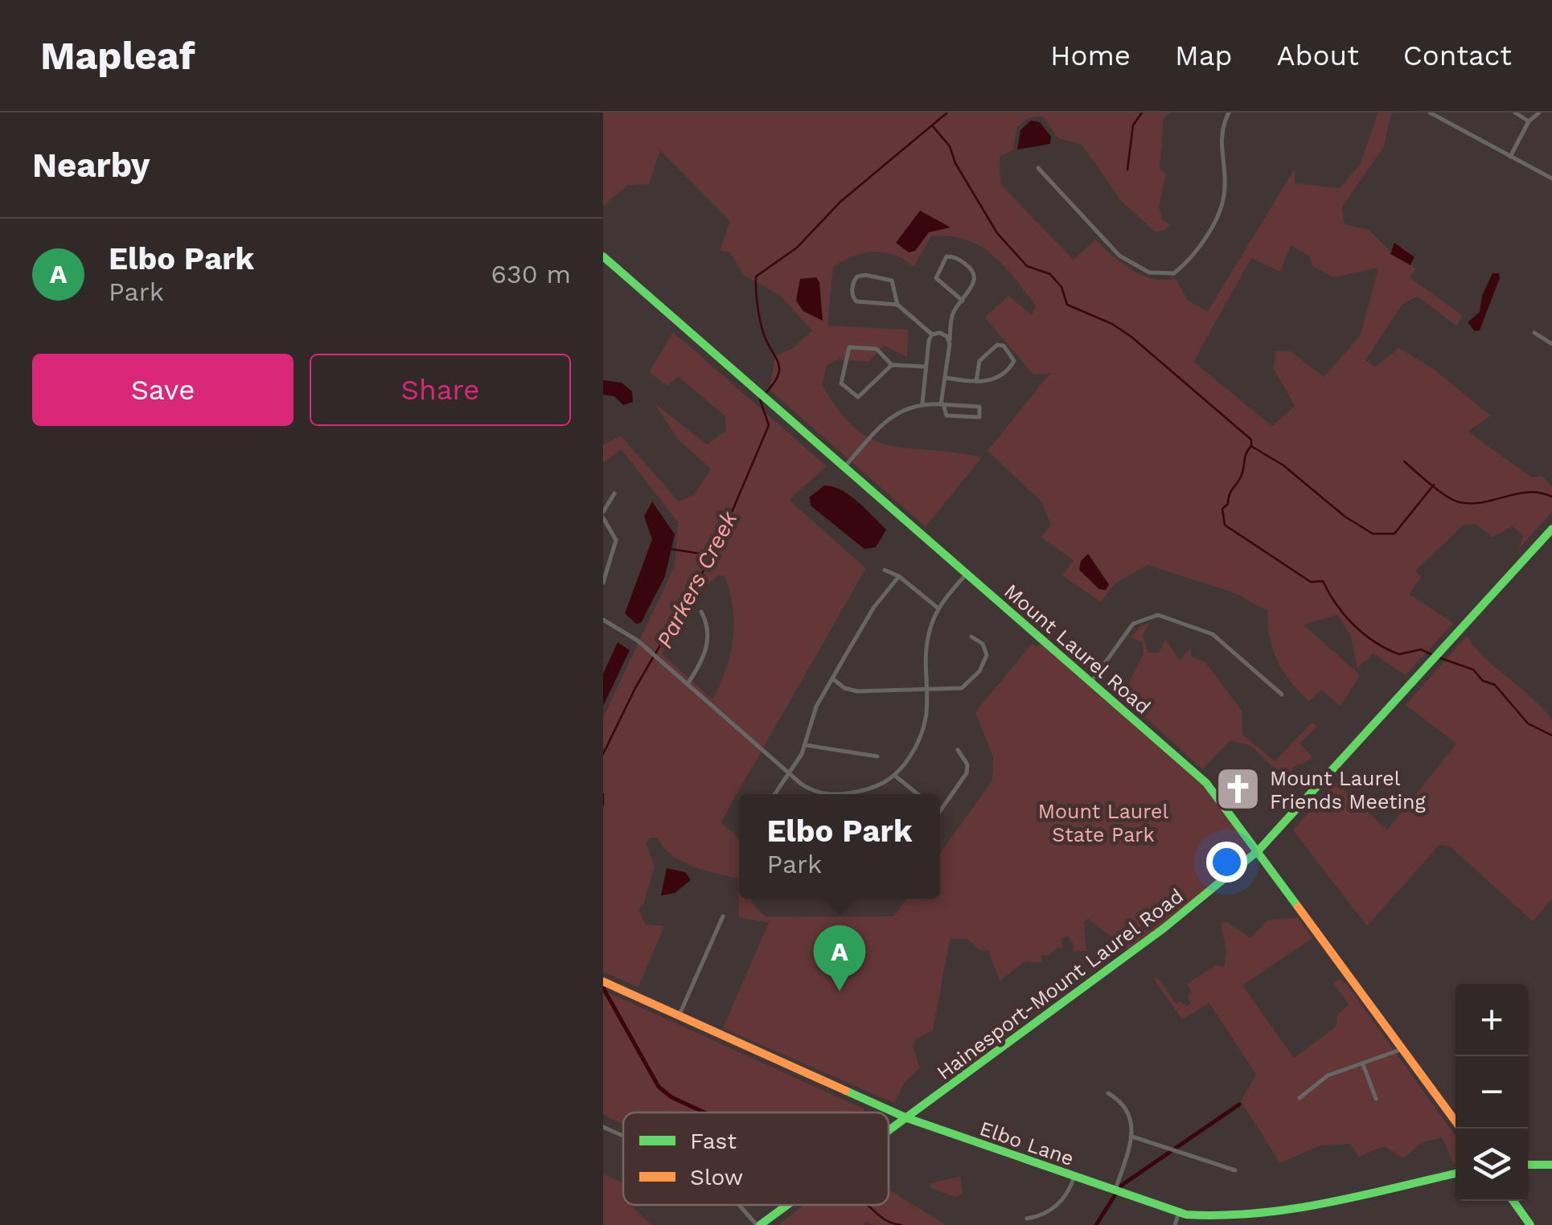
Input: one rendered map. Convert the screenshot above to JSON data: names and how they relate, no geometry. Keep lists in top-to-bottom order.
{
  "streets": {
    "main road": ["Mount Laurel Road", "Hainesport-Mount Laurel Road", "Elbo Lane"]
  },
  "crossings": [
    ["Mount Laurel Road", "Hainesport-Mount Laurel Road"],
    ["Hainesport-Mount Laurel Road", "Elbo Lane"]
  ],
  "water": ["Parkers Creek"],
  "parks": ["Mount Laurel State Park"],
  "places": {
    "church": ["Mount Laurel Friends Meeting"]
  },
  "legend": ["Fast", "Slow"],
  "page": {
    "header": "Mapleaf",
    "nav": [
      "Home",
      "Map",
      "About",
      "Contact"
    ],
    "heading": "Nearby",
    "list": [
      {
        "mark": "A",
        "name": "Elbo Park",
        "note": "Park",
        "value": "630 m"
      }
    ],
    "buttons": ["Save", "Share"],
    "popup": ["Elbo Park", "Park"],
    "pins": "A",
    "map_buttons": ["+", "−"]
  }
}
